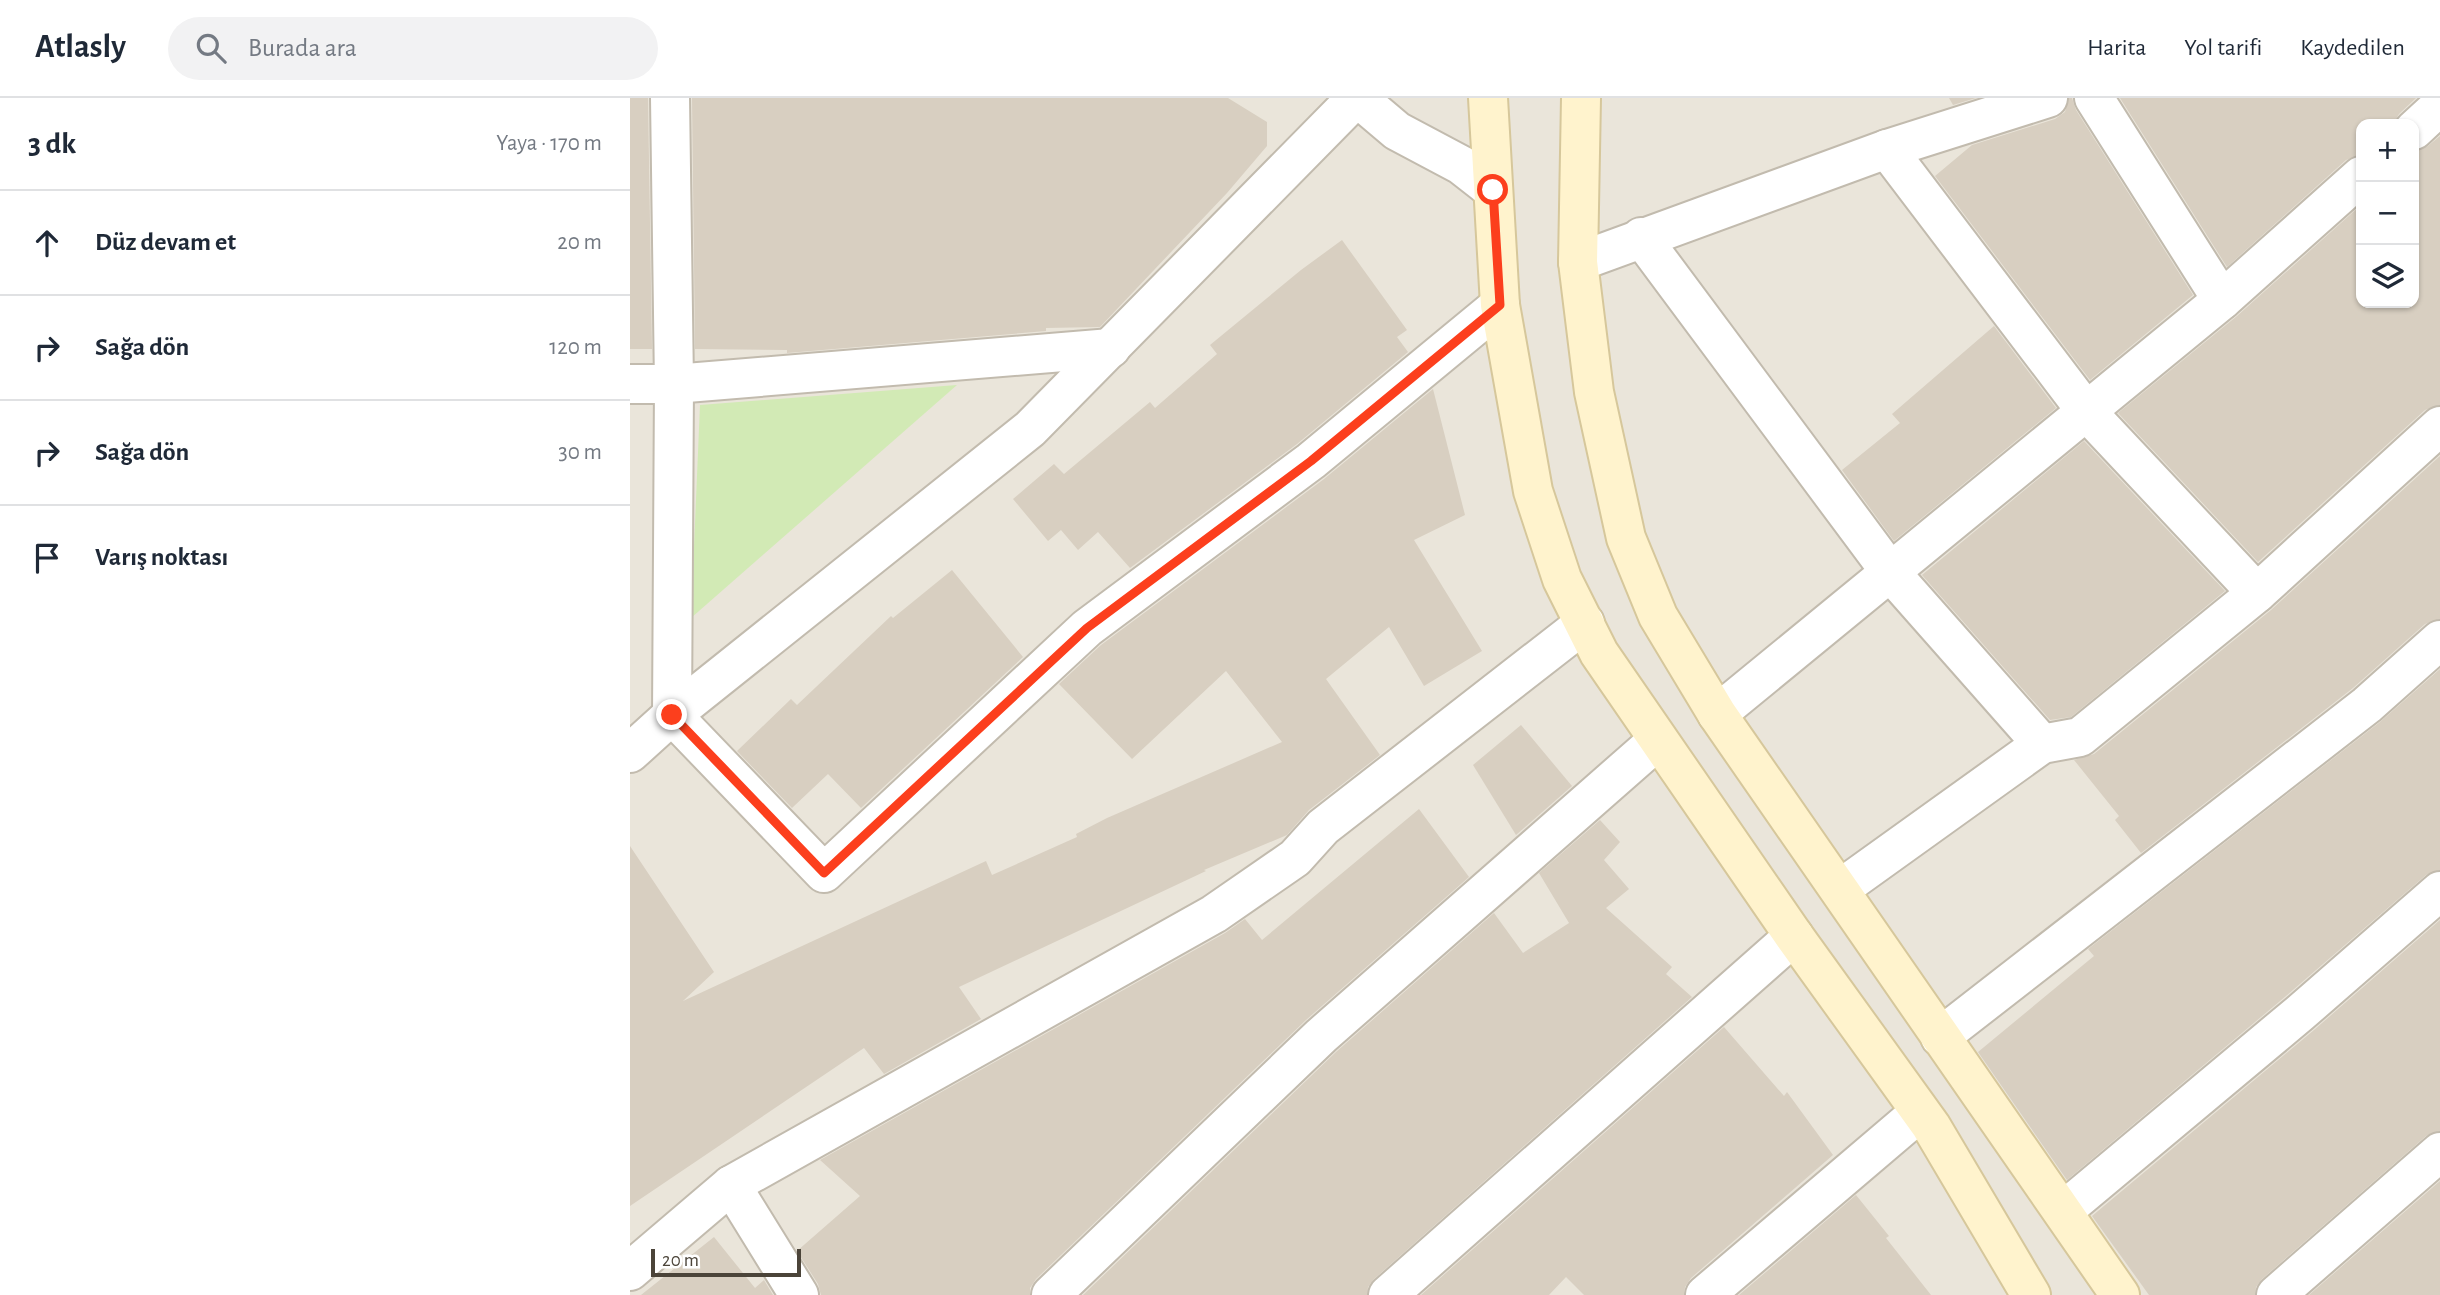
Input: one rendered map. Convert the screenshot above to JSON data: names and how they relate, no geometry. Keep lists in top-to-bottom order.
{
  "scale_bar": "20 m",
  "page": {
    "header": "Atlasly",
    "search": "Burada ara",
    "nav": ["Harita", "Yol tarifi", "Kaydedilen"],
    "heading": ["3 dk", "Yaya · 170 m"],
    "map_buttons": ["+", "−"],
    "list": [
      ["Düz devam et", "20 m"],
      ["Sağa dön", "120 m"],
      ["Sağa dön", "30 m"],
      "Varış noktası"
    ],
    "scale": "20 m"
  }
}
